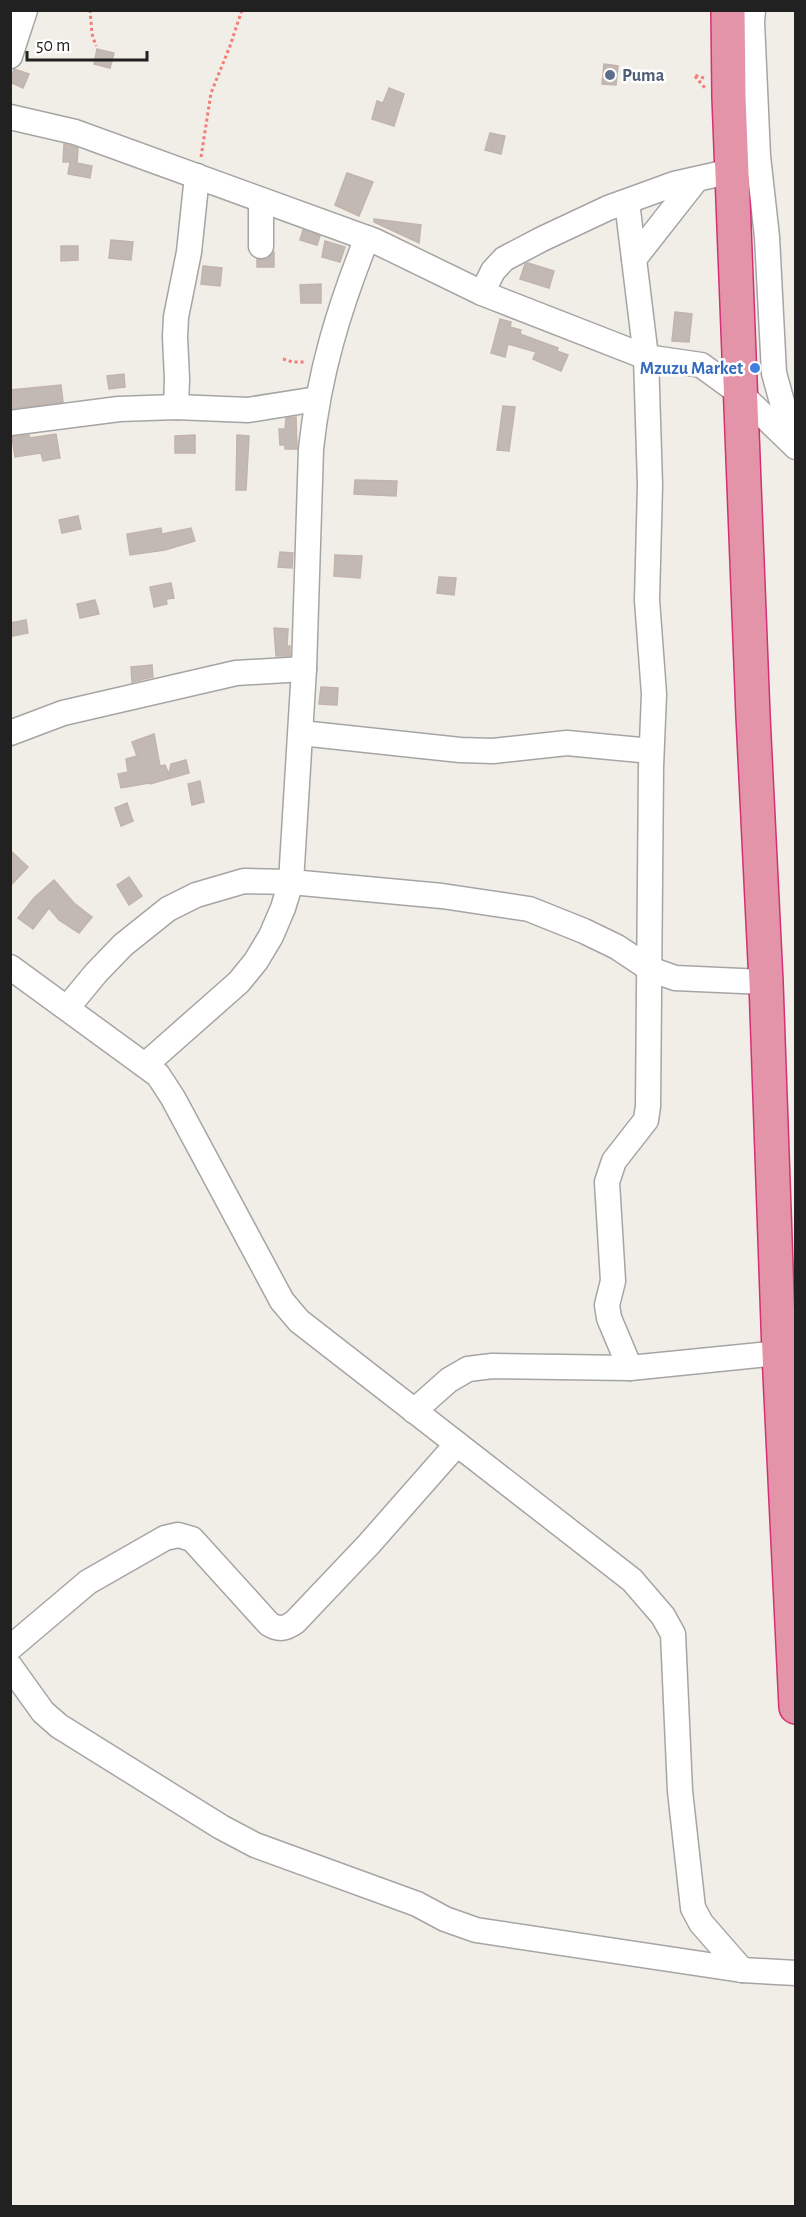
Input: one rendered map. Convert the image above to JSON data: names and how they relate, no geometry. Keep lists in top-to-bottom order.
{
  "places": ["Puma", "Mzuzu Market"],
  "scale_bar": "50 m"
}
